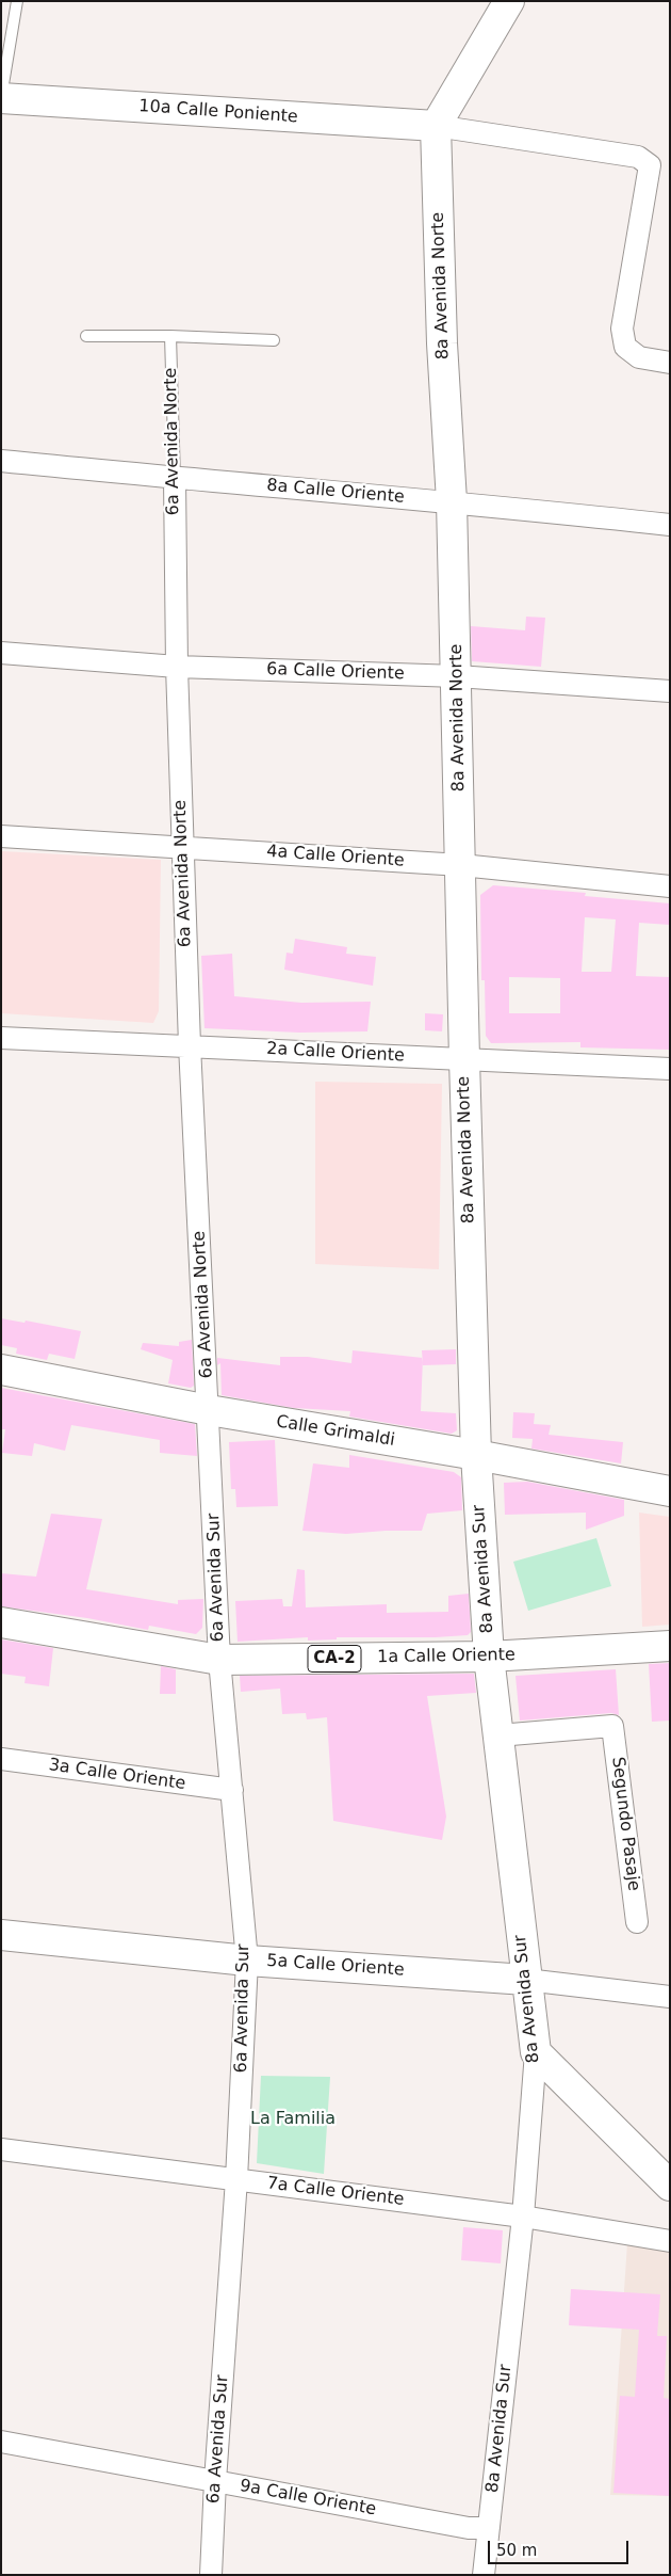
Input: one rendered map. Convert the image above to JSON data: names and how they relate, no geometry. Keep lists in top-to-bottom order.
{
  "streets": {
    "street": [
      "10a Calle Poniente",
      "8a Avenida Norte",
      "6a Avenida Norte",
      "8a Calle Oriente",
      "6a Calle Oriente",
      "4a Calle Oriente",
      "2a Calle Oriente",
      "Calle Grimaldi",
      "8a Avenida Sur",
      "6a Avenida Sur",
      "1a Calle Oriente",
      "CA-2",
      "3a Calle Oriente",
      "Segundo Pasaje",
      "5a Calle Oriente",
      "7a Calle Oriente",
      "9a Calle Oriente"
    ]
  },
  "crossings": [
    ["10a Calle Poniente", "8a Avenida Norte"],
    ["8a Avenida Norte", "8a Calle Oriente"],
    ["8a Avenida Norte", "6a Calle Oriente"],
    ["8a Avenida Norte", "4a Calle Oriente"],
    ["8a Avenida Norte", "2a Calle Oriente"],
    ["8a Avenida Norte", "Calle Grimaldi"],
    ["8a Avenida Norte", "8a Avenida Sur"],
    ["6a Avenida Norte", "8a Calle Oriente"],
    ["6a Avenida Norte", "6a Calle Oriente"],
    ["6a Avenida Norte", "4a Calle Oriente"],
    ["6a Avenida Norte", "2a Calle Oriente"],
    ["6a Avenida Norte", "Calle Grimaldi"],
    ["6a Avenida Norte", "6a Avenida Sur"],
    ["Calle Grimaldi", "8a Avenida Sur"],
    ["Calle Grimaldi", "6a Avenida Sur"],
    ["8a Avenida Sur", "1a Calle Oriente"],
    ["8a Avenida Sur", "Segundo Pasaje"],
    ["8a Avenida Sur", "5a Calle Oriente"],
    ["8a Avenida Sur", "7a Calle Oriente"],
    ["8a Avenida Sur", "9a Calle Oriente"],
    ["6a Avenida Sur", "1a Calle Oriente"],
    ["6a Avenida Sur", "3a Calle Oriente"],
    ["6a Avenida Sur", "5a Calle Oriente"],
    ["6a Avenida Sur", "7a Calle Oriente"],
    ["6a Avenida Sur", "9a Calle Oriente"]
  ],
  "parks": ["La Familia"],
  "scale_bar": "50 m"
}
